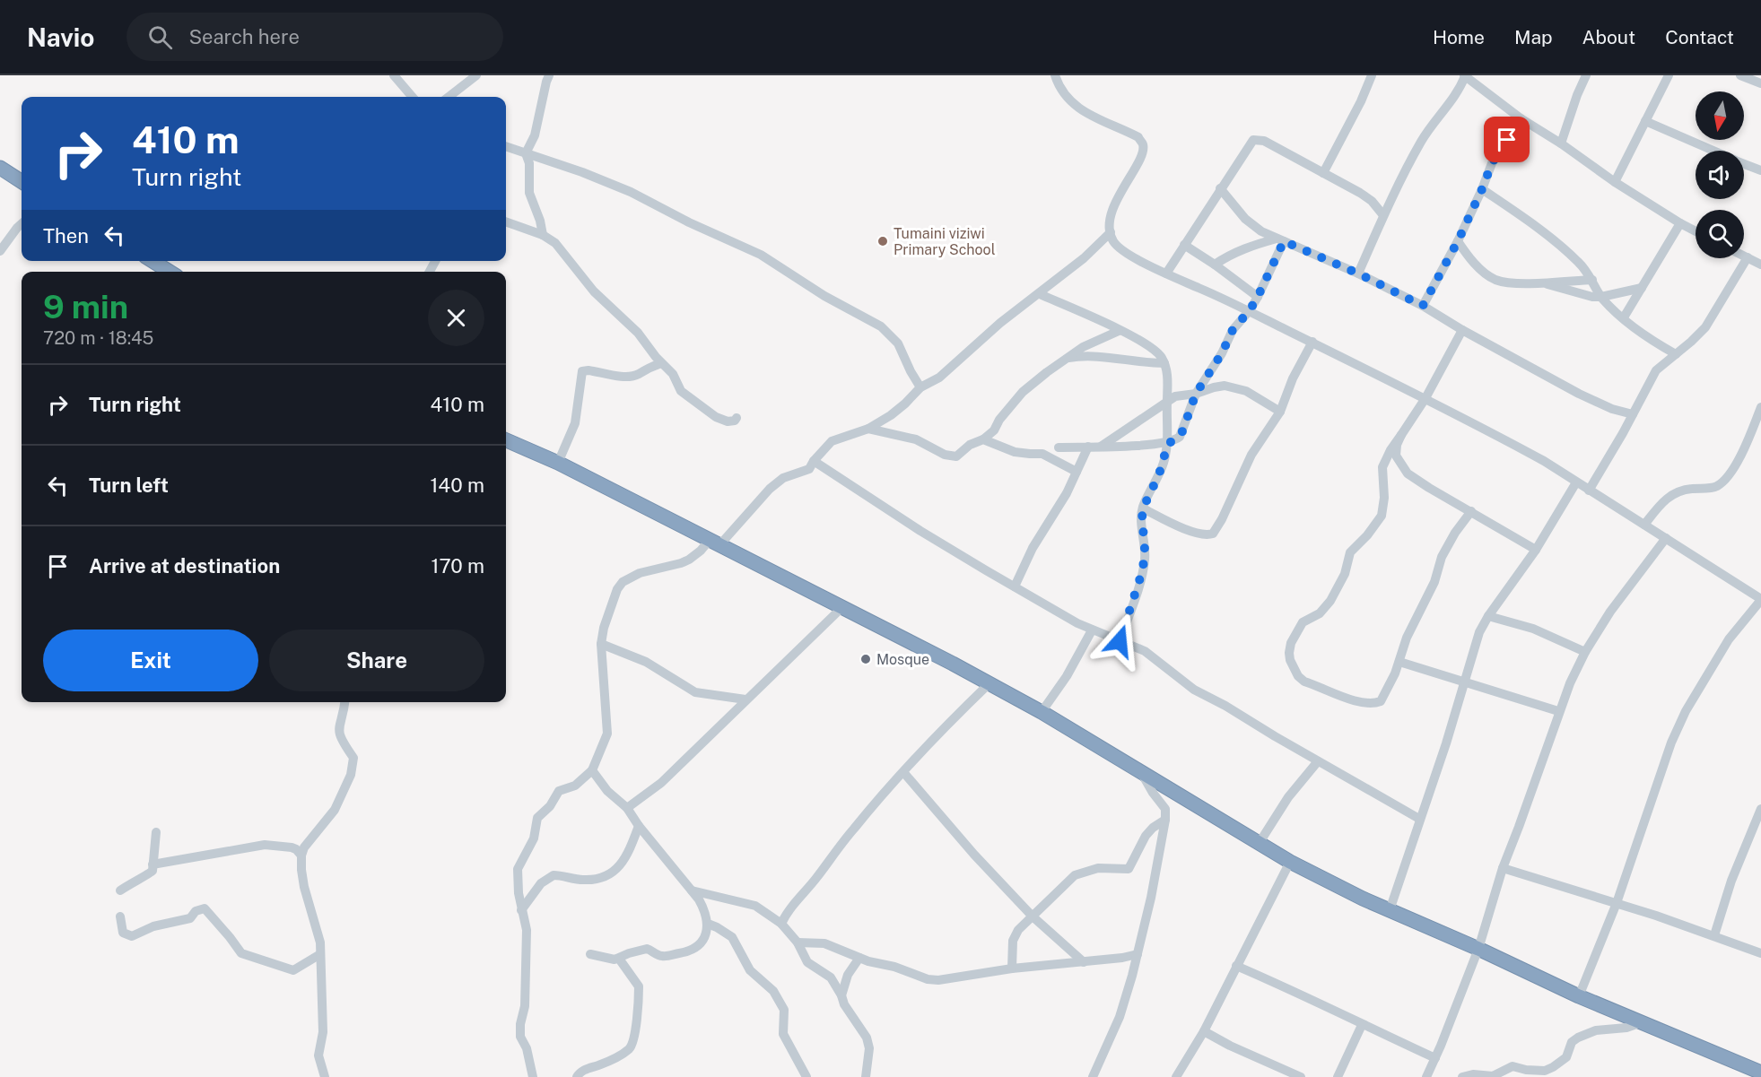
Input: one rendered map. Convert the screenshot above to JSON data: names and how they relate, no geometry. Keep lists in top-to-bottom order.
{
  "places": ["Tumaini viziwi Primary School", "Mosque"],
  "north": "bottom",
  "page": {
    "header": "Navio",
    "search": "Search here",
    "nav": [
      "Home",
      "Map",
      "About",
      "Contact"
    ],
    "turn": ["410 m", "Turn right"],
    "then": "Then",
    "heading": ["9 min", "720 m · 18:45"],
    "list": [
      {
        "name": "Turn right",
        "value": "410 m"
      },
      {
        "name": "Turn left",
        "value": "140 m"
      },
      {
        "name": "Arrive at destination",
        "value": "170 m"
      }
    ],
    "buttons": ["Exit", "Share"]
  }
}
